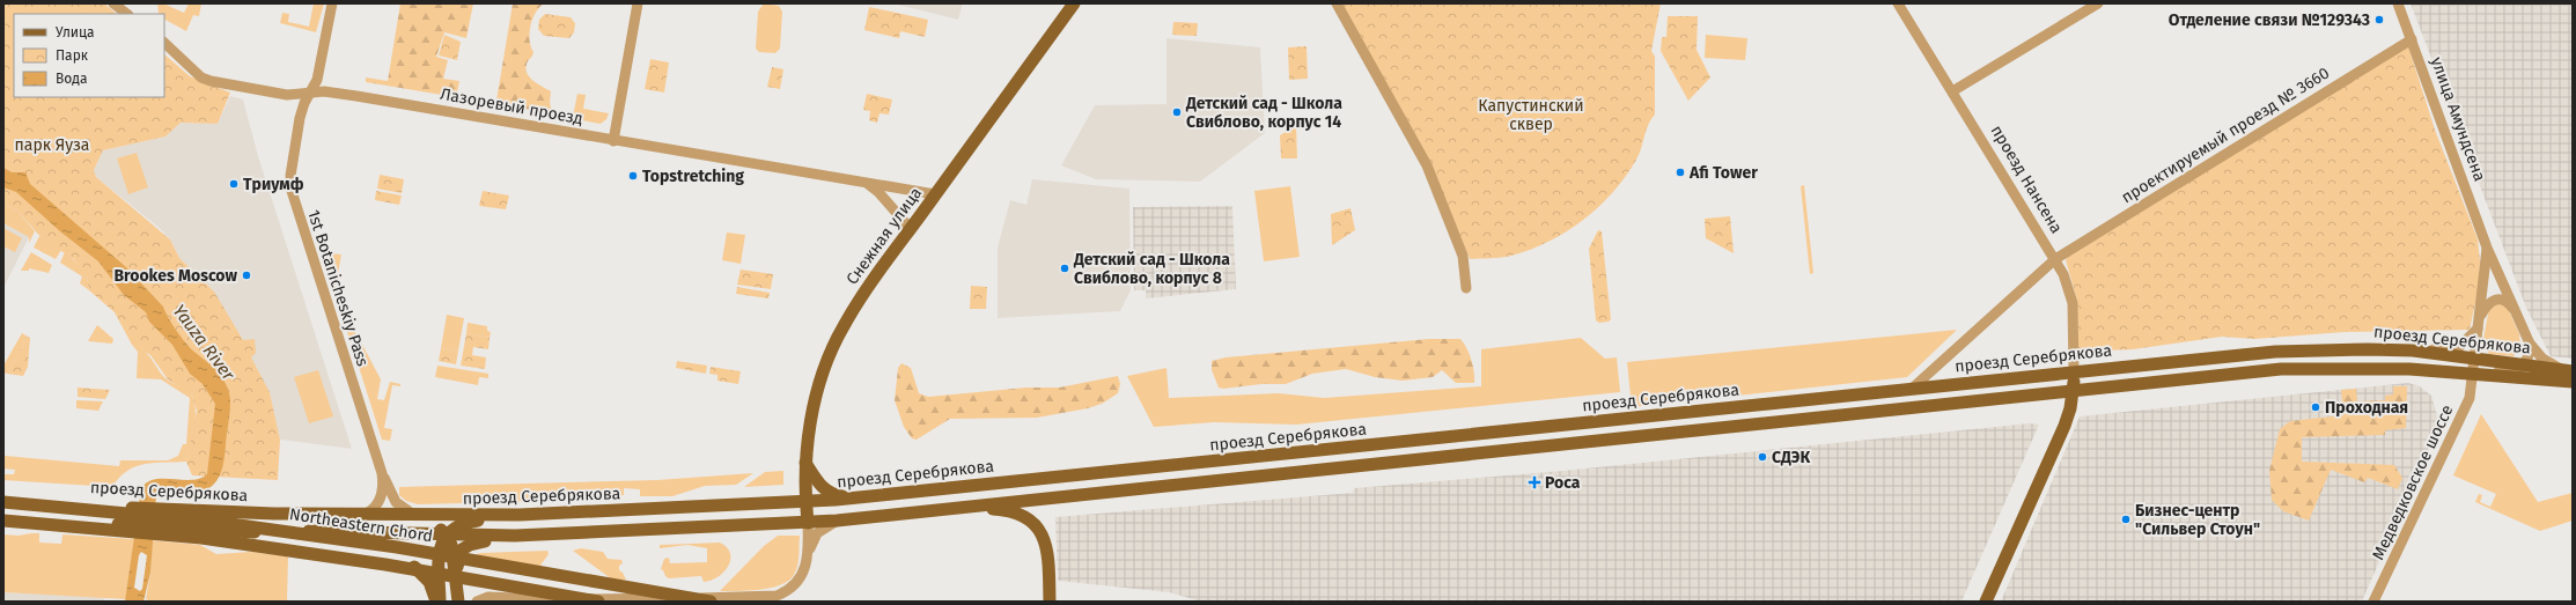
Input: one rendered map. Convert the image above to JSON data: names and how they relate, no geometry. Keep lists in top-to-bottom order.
{
  "streets": {
    "main road": [
      "проезд Нансена",
      "Снежная улица",
      "проезд Серебрякова",
      "Northeastern Chord"
    ],
    "street": [
      "Лазоревый проезд",
      "улица Амундсена",
      "проектируемый проезд № 3660",
      "1st Botanicheskiy Pass",
      "Медведковское шоссе"
    ]
  },
  "crossings": [
    ["Лазоревый проезд", "Снежная улица"],
    ["Лазоревый проезд", "1st Botanicheskiy Pass"],
    ["улица Амундсена", "проектируемый проезд № 3660"],
    ["улица Амундсена", "проезд Серебрякова"],
    ["улица Амундсена", "Медведковское шоссе"],
    ["проектируемый проезд № 3660", "проезд Нансена"],
    ["проектируемый проезд № 3660", "проезд Серебрякова"],
    ["проезд Нансена", "проезд Серебрякова"],
    ["Снежная улица", "проезд Серебрякова"],
    ["1st Botanicheskiy Pass", "проезд Серебрякова"],
    ["проезд Серебрякова", "Медведковское шоссе"],
    ["проезд Серебрякова", "Northeastern Chord"]
  ],
  "water": ["Yauza River"],
  "parks": ["Капустинский сквер", "парк Яуза"],
  "places": {
    "other": [
      "Отделение связи №129343",
      "Детский сад - Школа Свиблово, корпус 14",
      "Afi Tower",
      "Topstretching",
      "Триумф",
      "Детский сад - Школа Свиблово, корпус 8",
      "Brookes Moscow",
      "Проходная",
      "СДЭК",
      "Бизнес-центр \"Сильвер Стоун\""
    ],
    "health": ["Роса"]
  },
  "legend": ["Улица", "Парк", "Вода"]
}
